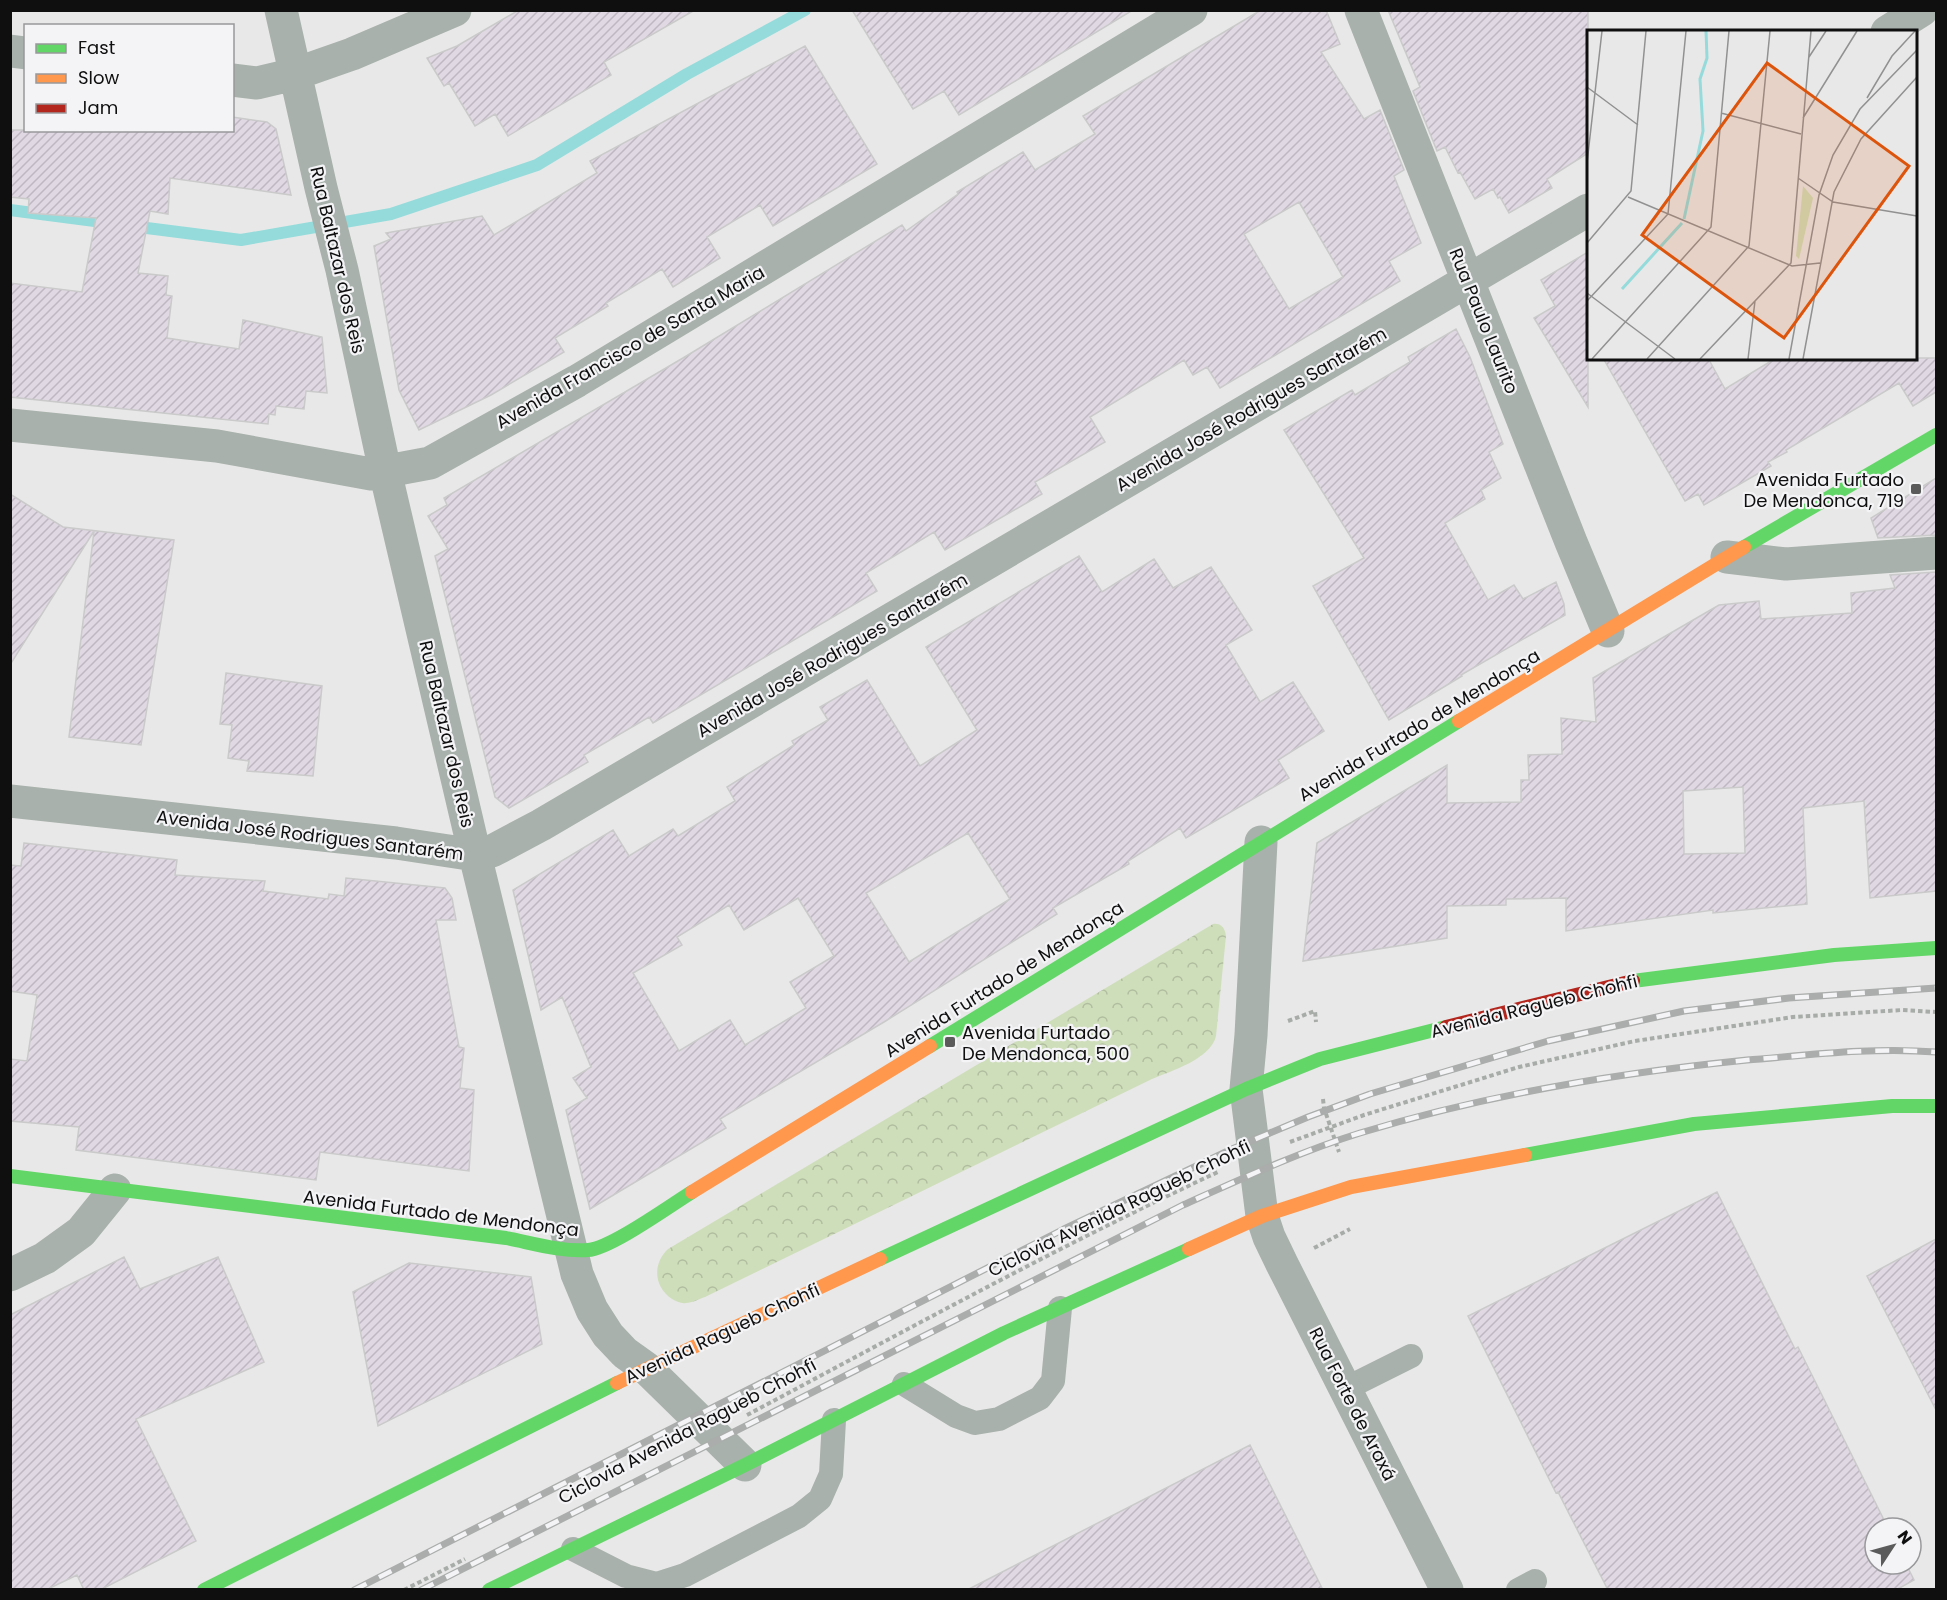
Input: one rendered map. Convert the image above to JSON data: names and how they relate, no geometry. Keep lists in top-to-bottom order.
{
  "streets": {
    "main road": ["Avenida Furtado de Mendonça", "Avenida Ragueb Chohfi"],
    "street": [
      "Rua Baltazar dos Reis",
      "Rua Paulo Laurito",
      "Avenida Francisco de Santa Maria",
      "Avenida José Rodrigues Santarém",
      "Rua Forte de Araxá"
    ],
    "path": ["Ciclovia Avenida Ragueb Chohfi"]
  },
  "crossings": [
    ["Rua Baltazar dos Reis", "Avenida Francisco de Santa Maria"],
    ["Rua Baltazar dos Reis", "Avenida José Rodrigues Santarém"],
    ["Rua Baltazar dos Reis", "Avenida Furtado de Mendonça"],
    ["Rua Baltazar dos Reis", "Avenida Ragueb Chohfi"],
    ["Rua Baltazar dos Reis", "Ciclovia Avenida Ragueb Chohfi"],
    ["Rua Paulo Laurito", "Avenida José Rodrigues Santarém"],
    ["Rua Paulo Laurito", "Avenida Furtado de Mendonça"]
  ],
  "places": {
    "transit": ["Avenida Furtado De Mendonca, 719", "Avenida Furtado De Mendonca, 500"]
  },
  "legend": ["Fast", "Slow", "Jam"],
  "north": "top right"
}
